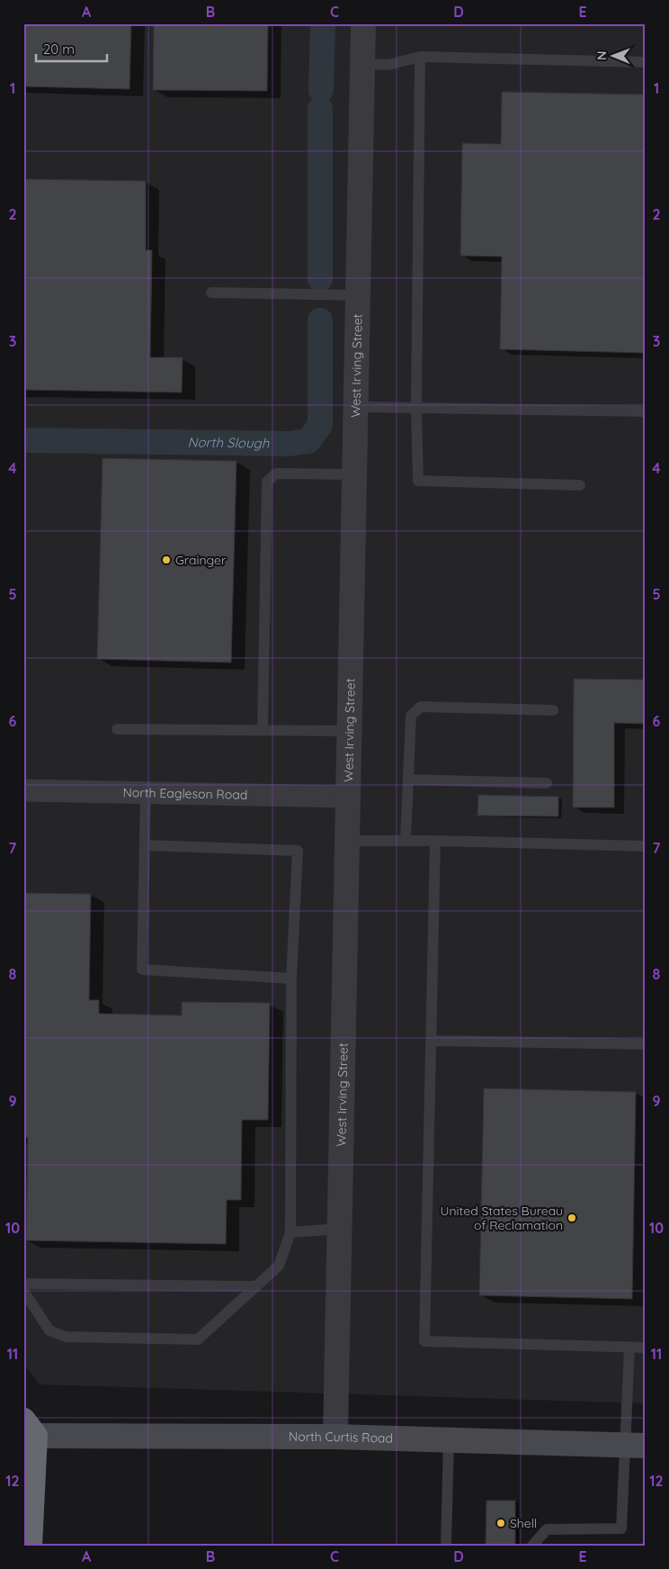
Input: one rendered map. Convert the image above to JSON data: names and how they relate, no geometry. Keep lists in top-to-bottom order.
{
  "streets": {
    "main road": ["North Curtis Road"],
    "street": ["West Irving Street", "North Eagleson Road"]
  },
  "crossings": [
    ["West Irving Street", "North Eagleson Road"],
    ["West Irving Street", "North Curtis Road"]
  ],
  "water": ["North Slough"],
  "places": ["Grainger", "United States Bureau of Reclamation", "Shell"],
  "scale_bar": "20 m",
  "north": "left",
  "grid": {
    "columns": [
      "A",
      "B",
      "C",
      "D",
      "E"
    ],
    "rows": [
      "1",
      "2",
      "3",
      "4",
      "5",
      "6",
      "7",
      "8",
      "9",
      "10",
      "11",
      "12"
    ]
  }
}
